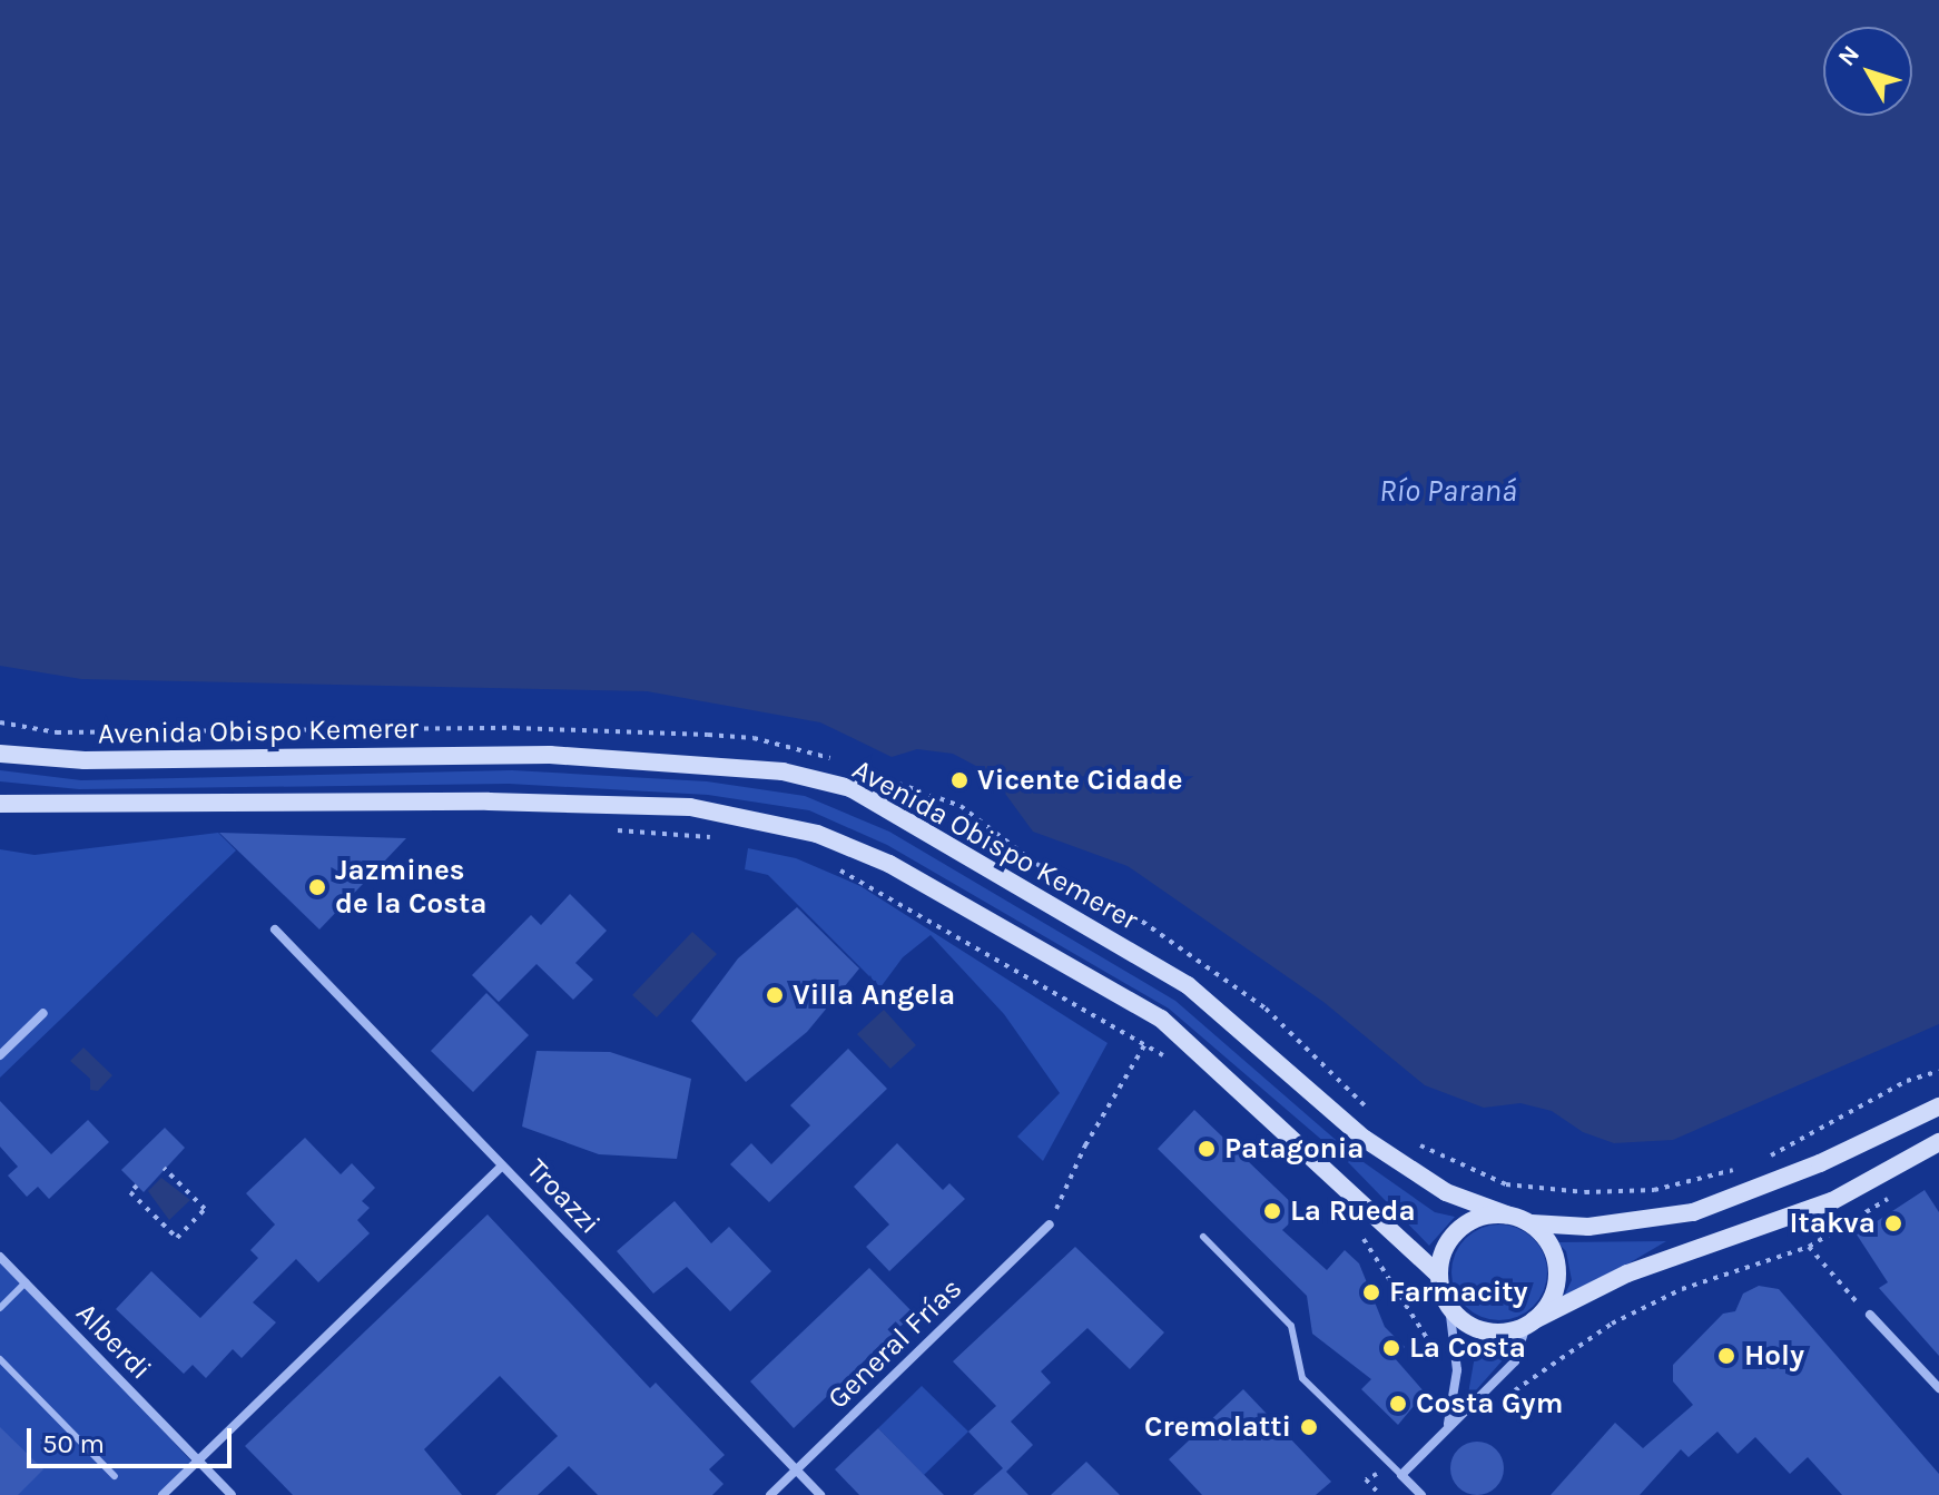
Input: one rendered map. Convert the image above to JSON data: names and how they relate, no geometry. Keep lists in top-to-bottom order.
{
  "streets": {
    "main road": ["Avenida Obispo Kemerer"],
    "street": ["Troazzi", "Alberdi", "General Frías"]
  },
  "crossings": [
    ["Troazzi", "General Frías"]
  ],
  "water": ["Río Paraná"],
  "places": [
    "Vicente Cidade",
    "Jazmines de la Costa",
    "Villa Angela",
    "Patagonia",
    "La Rueda",
    "Itakva",
    "Farmacity",
    "La Costa",
    "Holy",
    "Costa Gym",
    "Cremolatti"
  ],
  "scale_bar": "50 m",
  "north": "top left"
}
